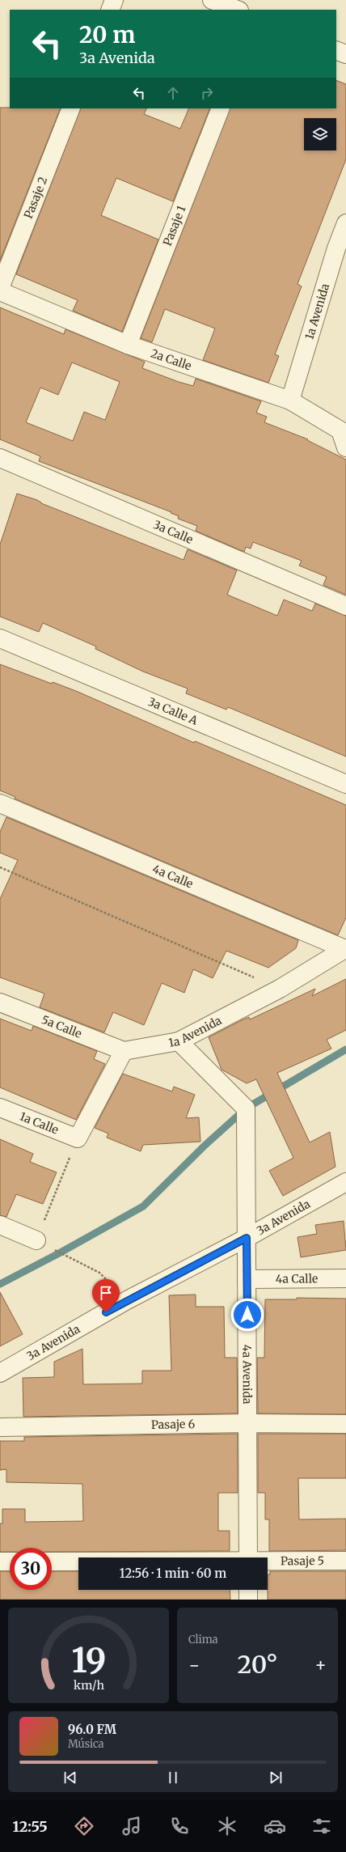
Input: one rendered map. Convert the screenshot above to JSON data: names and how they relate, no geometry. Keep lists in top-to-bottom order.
{
  "streets": {
    "street": [
      "Pasaje 2",
      "Pasaje 1",
      "1a Avenida",
      "2a Calle",
      "3a Calle",
      "3a Calle A",
      "4a Calle",
      "5a Calle",
      "1a Calle",
      "3a Avenida",
      "4a Avenida",
      "Pasaje 6",
      "Pasaje 5"
    ]
  },
  "crossings": [
    ["Pasaje 1", "2a Calle"],
    ["1a Avenida", "2a Calle"],
    ["1a Avenida", "4a Calle"],
    ["1a Avenida", "5a Calle"],
    ["1a Avenida", "4a Avenida"],
    ["4a Calle", "4a Avenida"],
    ["3a Avenida", "4a Avenida"],
    ["4a Avenida", "Pasaje 6"]
  ],
  "page": {
    "turn": ["20 m", "3a Avenida"],
    "limit": "30",
    "trip": "12:56 · 1 min · 60 m",
    "tile": "Clima",
    "heat": ["−", "20°", "+"],
    "song": ["96.0 FM", "Música"],
    "tabs": "12:55",
    "gauge": ["19", "km/h"]
  }
}
